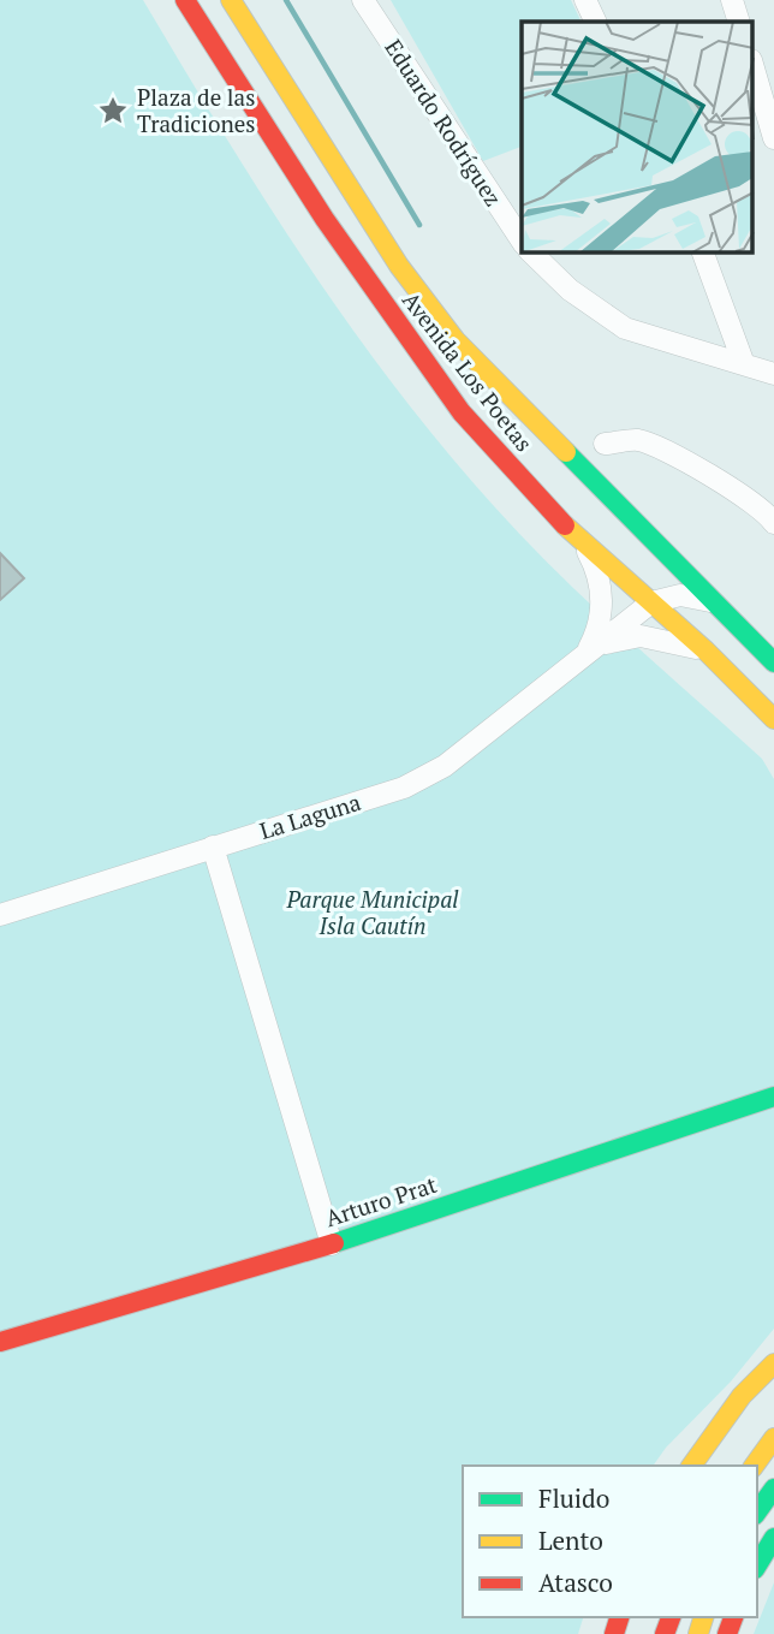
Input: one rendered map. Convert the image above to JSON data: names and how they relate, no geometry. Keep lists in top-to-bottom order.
{
  "streets": {
    "main road": ["Avenida Los Poetas", "Arturo Prat"],
    "street": ["Eduardo Rodríguez", "La Laguna"]
  },
  "crossings": [
    ["Avenida Los Poetas", "La Laguna"]
  ],
  "parks": ["Parque Municipal Isla Cautín"],
  "places": {
    "place": ["Plaza de las Tradiciones"]
  },
  "legend": ["Fluido", "Lento", "Atasco"]
}
